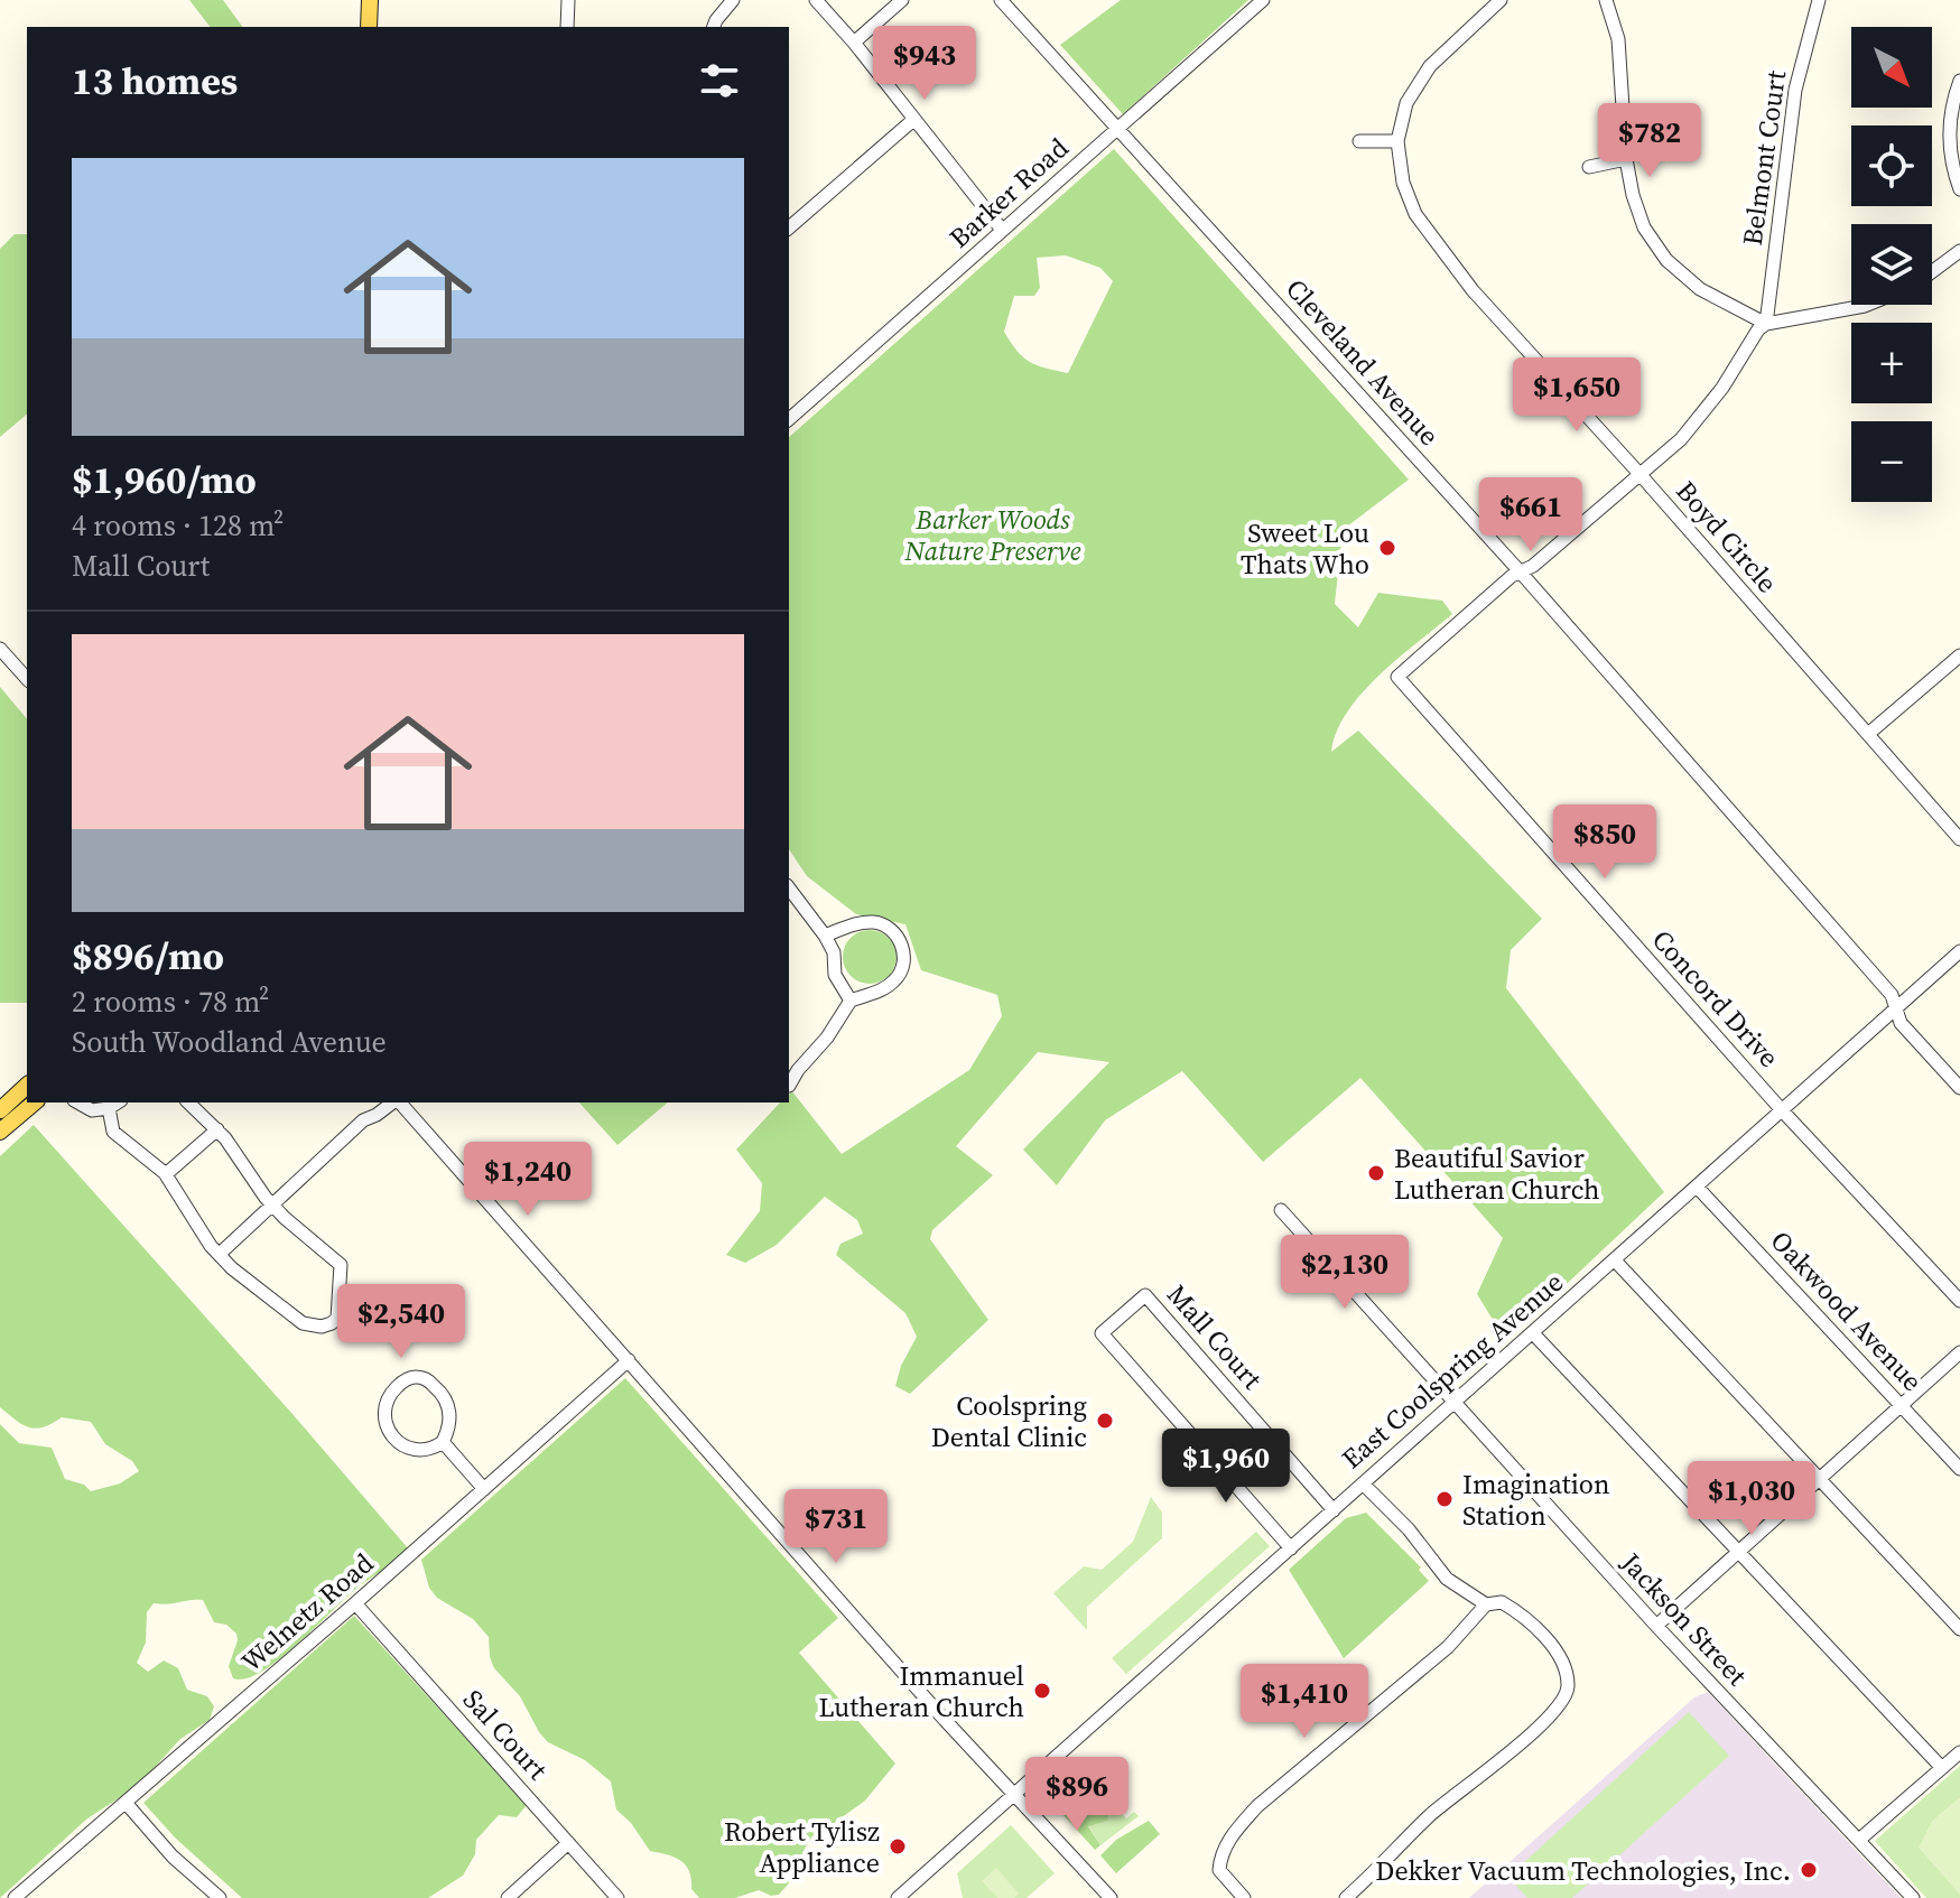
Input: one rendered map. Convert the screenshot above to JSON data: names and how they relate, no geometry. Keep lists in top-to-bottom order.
{
  "streets": {
    "street": [
      "Belmont Court",
      "Barker Road",
      "Cleveland Avenue",
      "Boyd Circle",
      "Concord Drive",
      "Oakwood Avenue",
      "Mall Court",
      "East Coolspring Avenue",
      "Welnetz Road",
      "Jackson Street",
      "Sal Court"
    ]
  },
  "crossings": [
    ["Barker Road", "Cleveland Avenue"],
    ["Cleveland Avenue", "Concord Drive"],
    ["Cleveland Avenue", "East Coolspring Avenue"],
    ["Concord Drive", "East Coolspring Avenue"],
    ["Oakwood Avenue", "East Coolspring Avenue"],
    ["Mall Court", "East Coolspring Avenue"],
    ["East Coolspring Avenue", "Jackson Street"],
    ["Welnetz Road", "Sal Court"]
  ],
  "parks": ["Barker Woods Nature Preserve"],
  "places": [
    "Sweet Lou Thats Who",
    "Beautiful Savior Lutheran Church",
    "Coolspring Dental Clinic",
    "Imagination Station",
    "Immanuel Lutheran Church",
    "Robert Tylisz Appliance",
    "Dekker Vacuum Technologies, Inc."
  ],
  "north": "bottom right",
  "page": {
    "price": [
      "$943",
      "$782",
      "$1,650",
      "$661",
      "$850",
      "$1,240",
      "$2,130",
      "$2,540",
      "$1,960",
      "$1,030",
      "$731",
      "$1,410",
      "$896"
    ],
    "map_buttons": ["+", "−"],
    "heading": "13 homes",
    "list": [
      {
        "name": "$1,960/mo",
        "note": "4 rooms · 128 m² · Mall Court"
      },
      {
        "name": "$896/mo",
        "note": "2 rooms · 78 m² · South Woodland Avenue"
      }
    ]
  }
}
